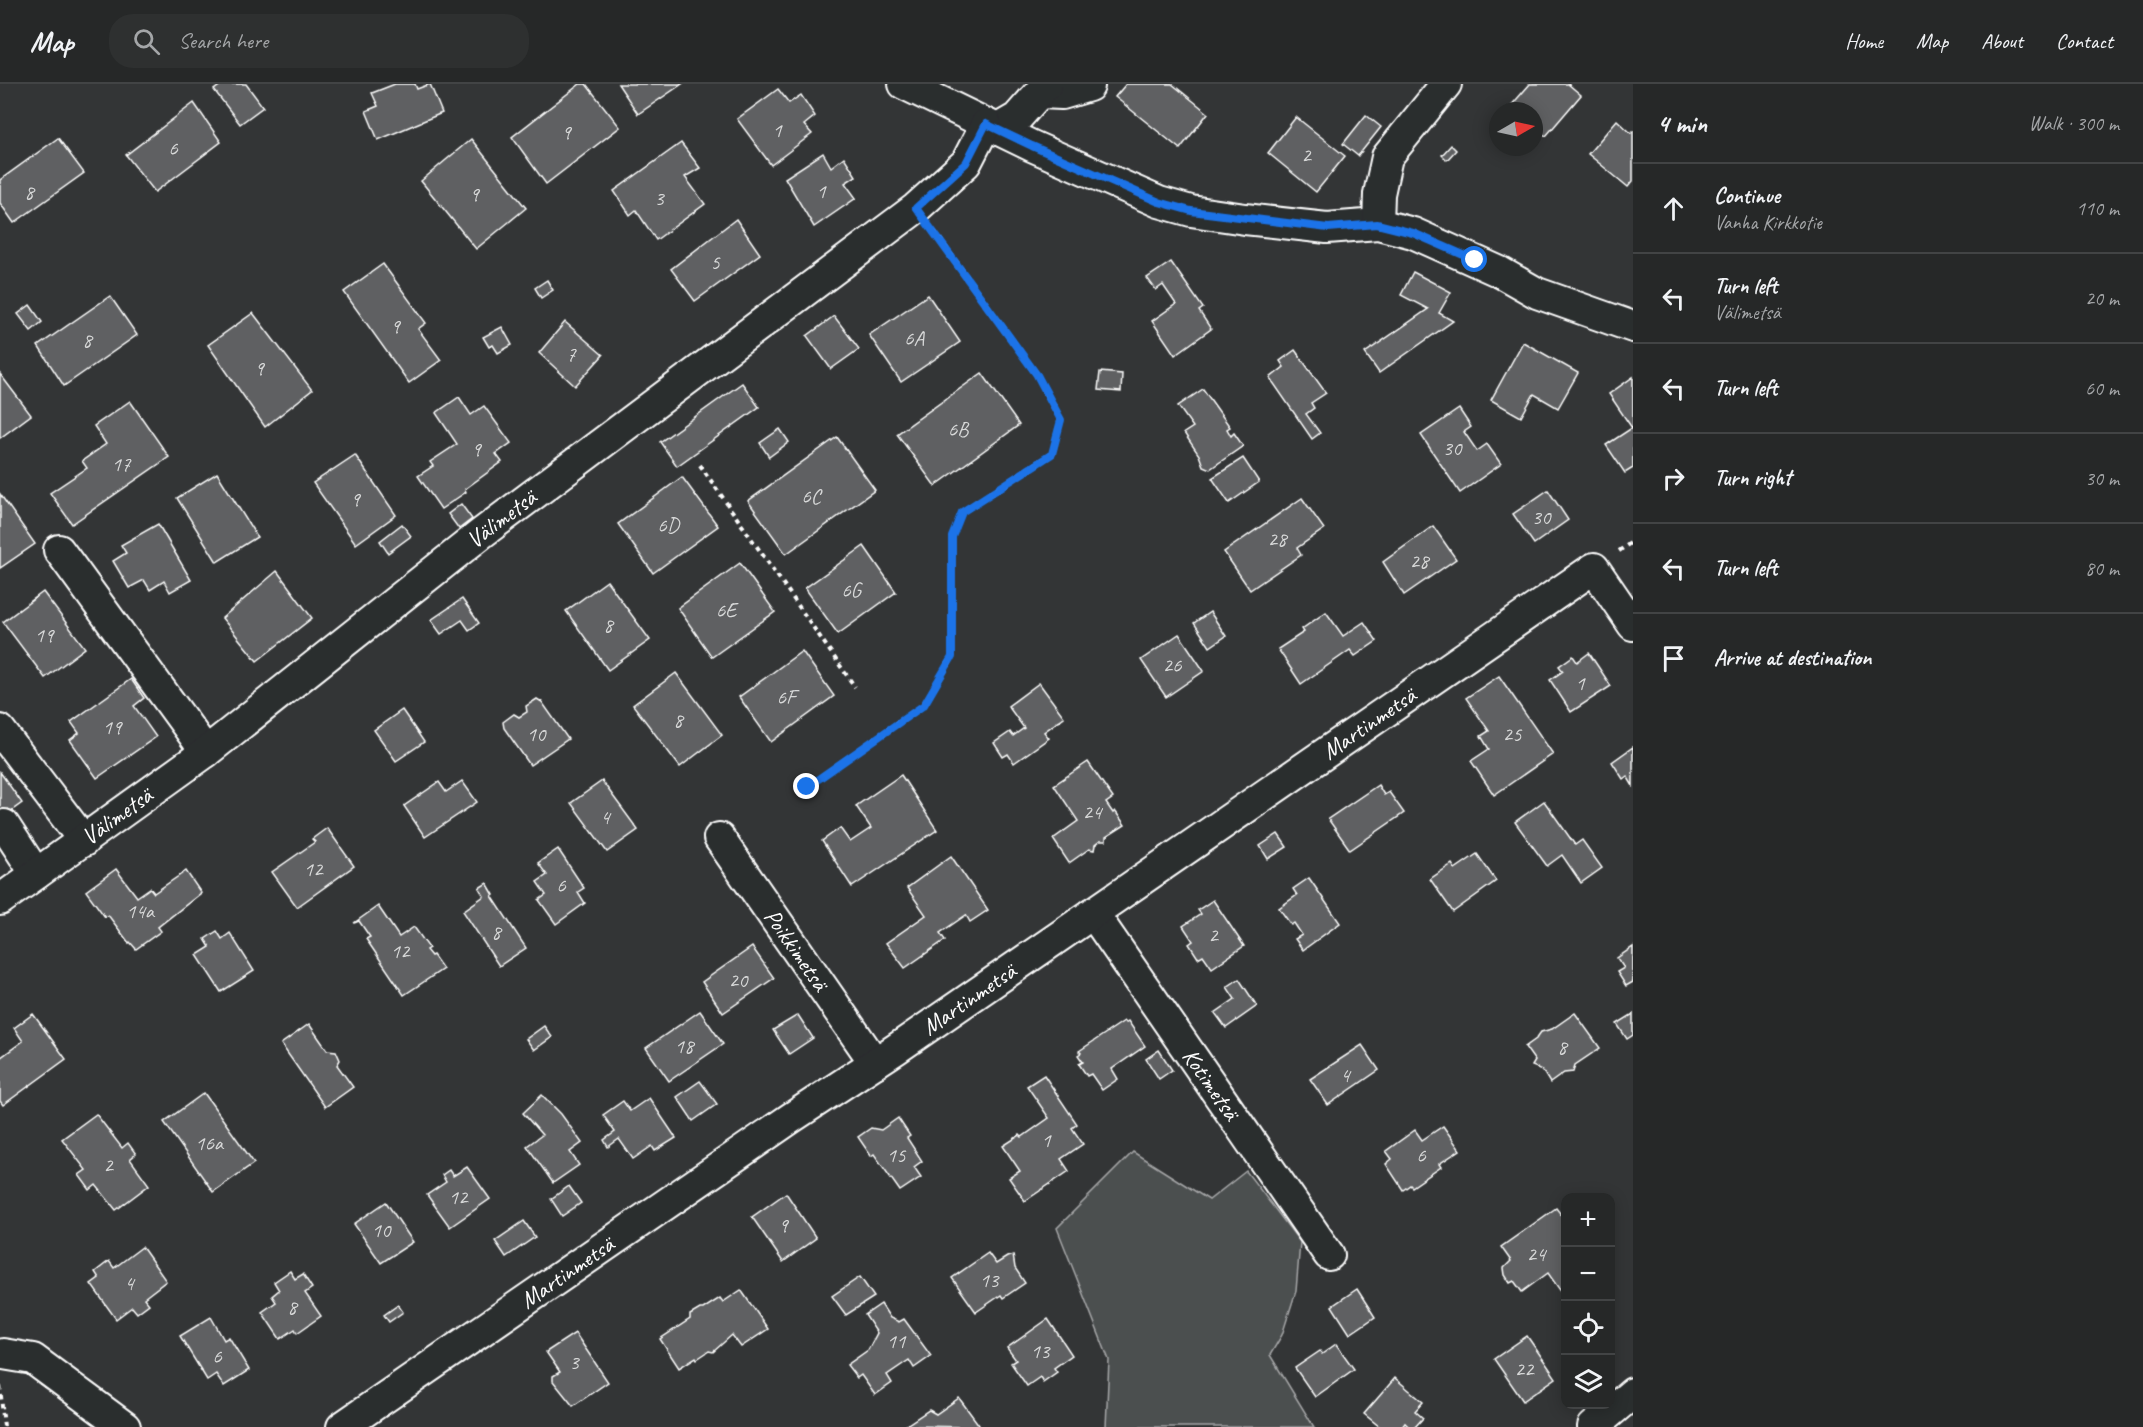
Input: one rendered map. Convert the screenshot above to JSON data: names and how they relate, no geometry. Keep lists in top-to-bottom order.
{
  "streets": {
    "street": [
      "Välimetsä",
      "Martinmetsä",
      "Poikkimetsä",
      "Kotimetsä"
    ]
  },
  "crossings": [
    ["Martinmetsä", "Poikkimetsä"],
    ["Martinmetsä", "Kotimetsä"]
  ],
  "house_numbers": [
    "1",
    "9",
    "6",
    "2",
    "1",
    "8",
    "9",
    "3",
    "5",
    "9",
    "6A",
    "8",
    "7",
    "9",
    "6B",
    "30",
    "9",
    "17",
    "6C",
    "9",
    "30",
    "6D",
    "28",
    "28",
    "6G",
    "6E",
    "8",
    "19",
    "26",
    "1",
    "6F",
    "8",
    "19",
    "10",
    "25",
    "24",
    "4",
    "12",
    "6",
    "14a",
    "8",
    "2",
    "12",
    "20",
    "18",
    "8",
    "4",
    "1",
    "16a",
    "15",
    "6",
    "2",
    "12",
    "9",
    "10",
    "24",
    "13",
    "4",
    "8",
    "11",
    "13",
    "6",
    "3",
    "22"
  ],
  "north": "right",
  "page": {
    "header": "Map",
    "search": "Search here",
    "nav": [
      "Home",
      "Map",
      "About",
      "Contact"
    ],
    "heading": ["4 min", "Walk · 300 m"],
    "list": [
      ["Continue", "Vanha Kirkkotie", "110 m"],
      ["Turn left", "Välimetsä", "20 m"],
      ["Turn left", "60 m"],
      ["Turn right", "30 m"],
      ["Turn left", "80 m"],
      "Arrive at destination"
    ],
    "map_buttons": ["+", "−"]
  }
}
